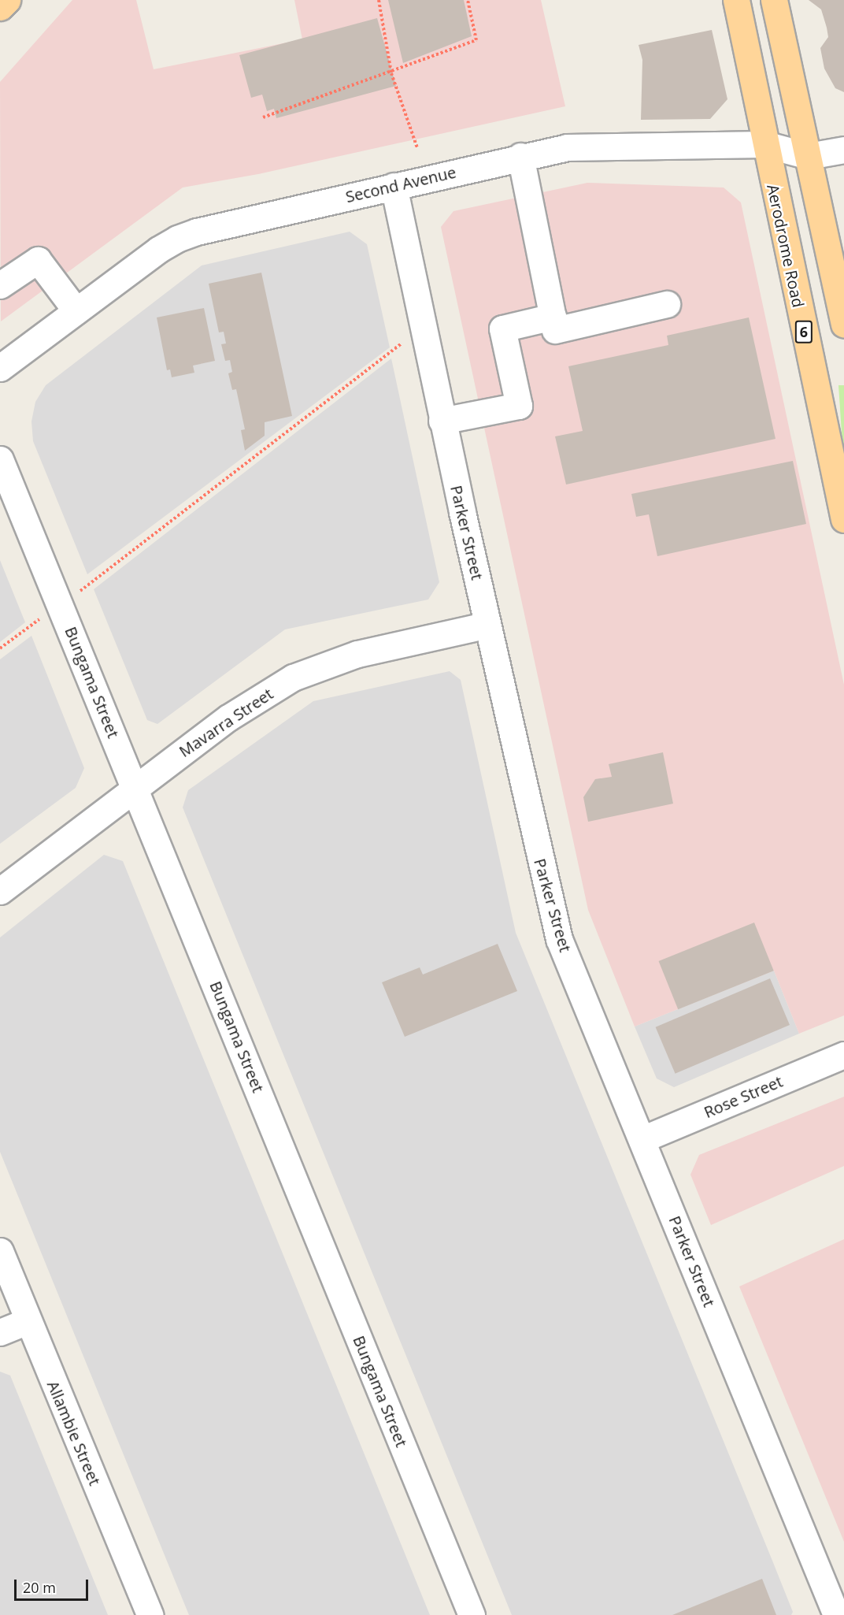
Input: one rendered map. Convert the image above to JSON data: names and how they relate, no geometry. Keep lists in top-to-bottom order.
{
  "streets": {
    "main road": ["Aerodrome Road", "6"],
    "street": [
      "Second Avenue",
      "Parker Street",
      "Bungama Street",
      "Mavarra Street",
      "Rose Street",
      "Allambie Street"
    ]
  },
  "crossings": [
    ["Second Avenue", "Aerodrome Road"],
    ["Second Avenue", "Parker Street"],
    ["Parker Street", "Mavarra Street"],
    ["Parker Street", "Rose Street"],
    ["Bungama Street", "Mavarra Street"]
  ],
  "scale_bar": "20 m"
}
